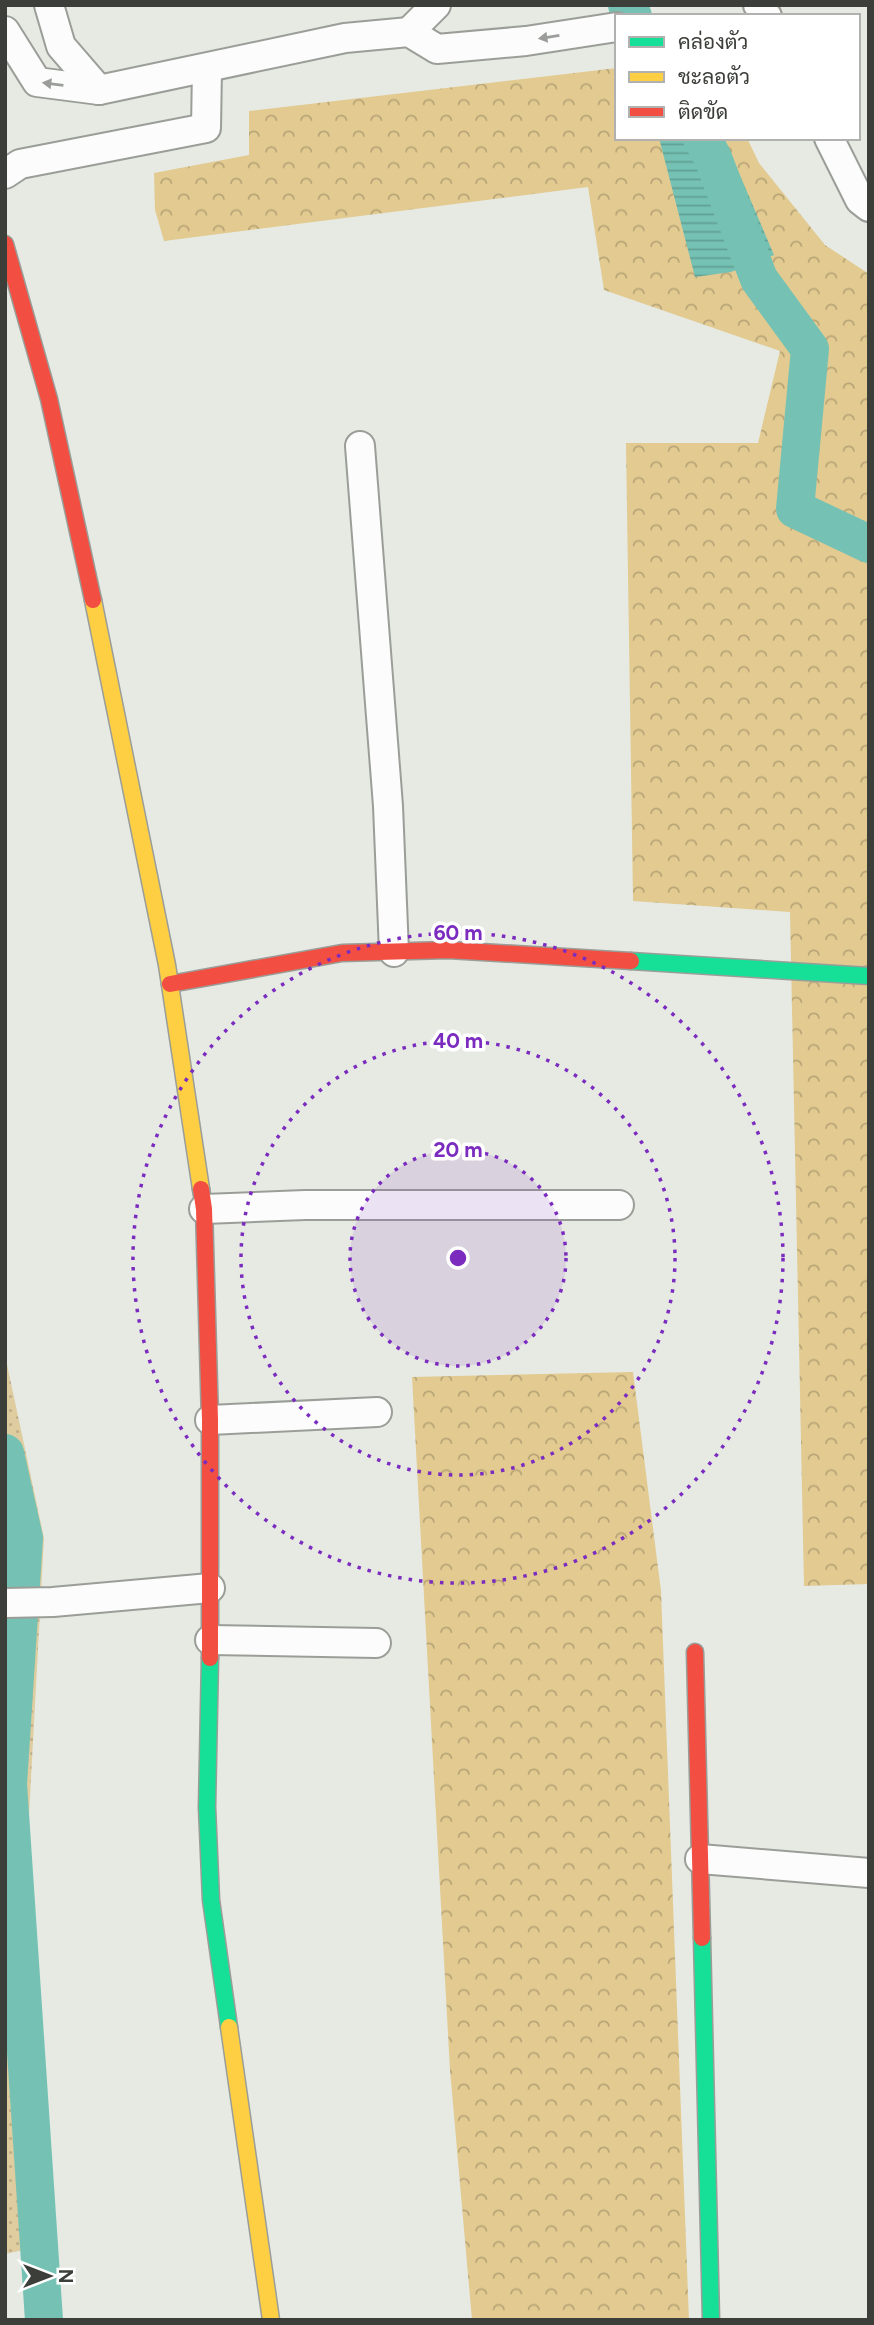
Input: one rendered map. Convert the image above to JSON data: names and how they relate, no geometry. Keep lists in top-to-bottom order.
{
  "legend": ["คล่องตัว", "ชะลอตัว", "ติดขัด"],
  "north": "right",
  "rings": ["60 m", "40 m", "20 m"]
}
